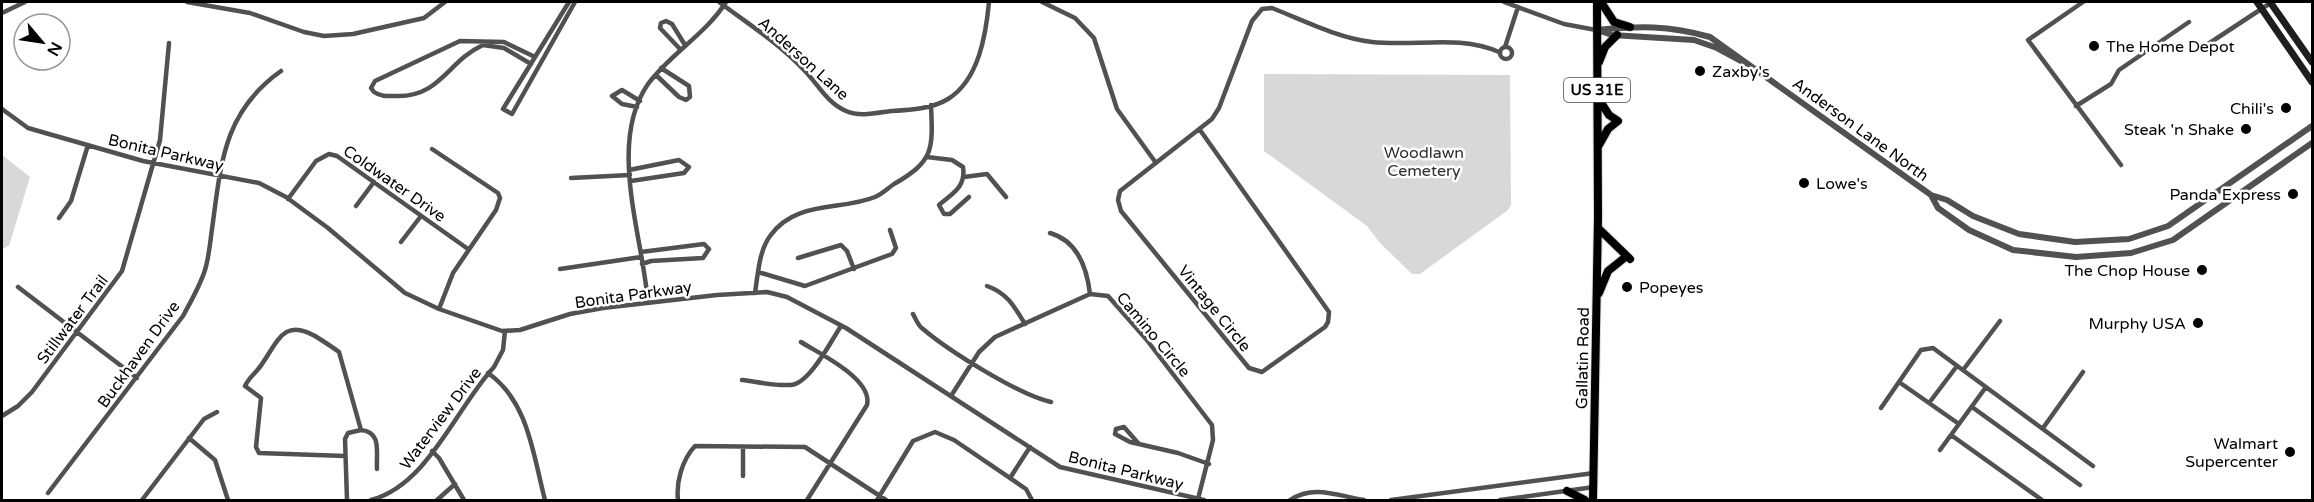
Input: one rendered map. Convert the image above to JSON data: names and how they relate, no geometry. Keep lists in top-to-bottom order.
{
  "streets": {
    "main road": ["US 31E", "Gallatin Road"],
    "street": [
      "Anderson Lane",
      "Anderson Lane North",
      "Bonita Parkway",
      "Coldwater Drive",
      "Vintage Circle",
      "Stillwater Trail",
      "Camino Circle",
      "Buckhaven Drive",
      "Waterview Drive"
    ]
  },
  "crossings": [
    ["US 31E", "Anderson Lane North"],
    ["US 31E", "Gallatin Road"],
    ["Bonita Parkway", "Coldwater Drive"],
    ["Bonita Parkway", "Stillwater Trail"],
    ["Bonita Parkway", "Camino Circle"],
    ["Bonita Parkway", "Buckhaven Drive"],
    ["Bonita Parkway", "Waterview Drive"]
  ],
  "parks": ["Woodlawn Cemetery"],
  "places": [
    "The Home Depot",
    "Zaxby's",
    "Chili's",
    "Steak 'n Shake",
    "Lowe's",
    "Panda Express",
    "The Chop House",
    "Popeyes",
    "Murphy USA",
    "Walmart Supercenter"
  ],
  "north": "bottom right"
}
